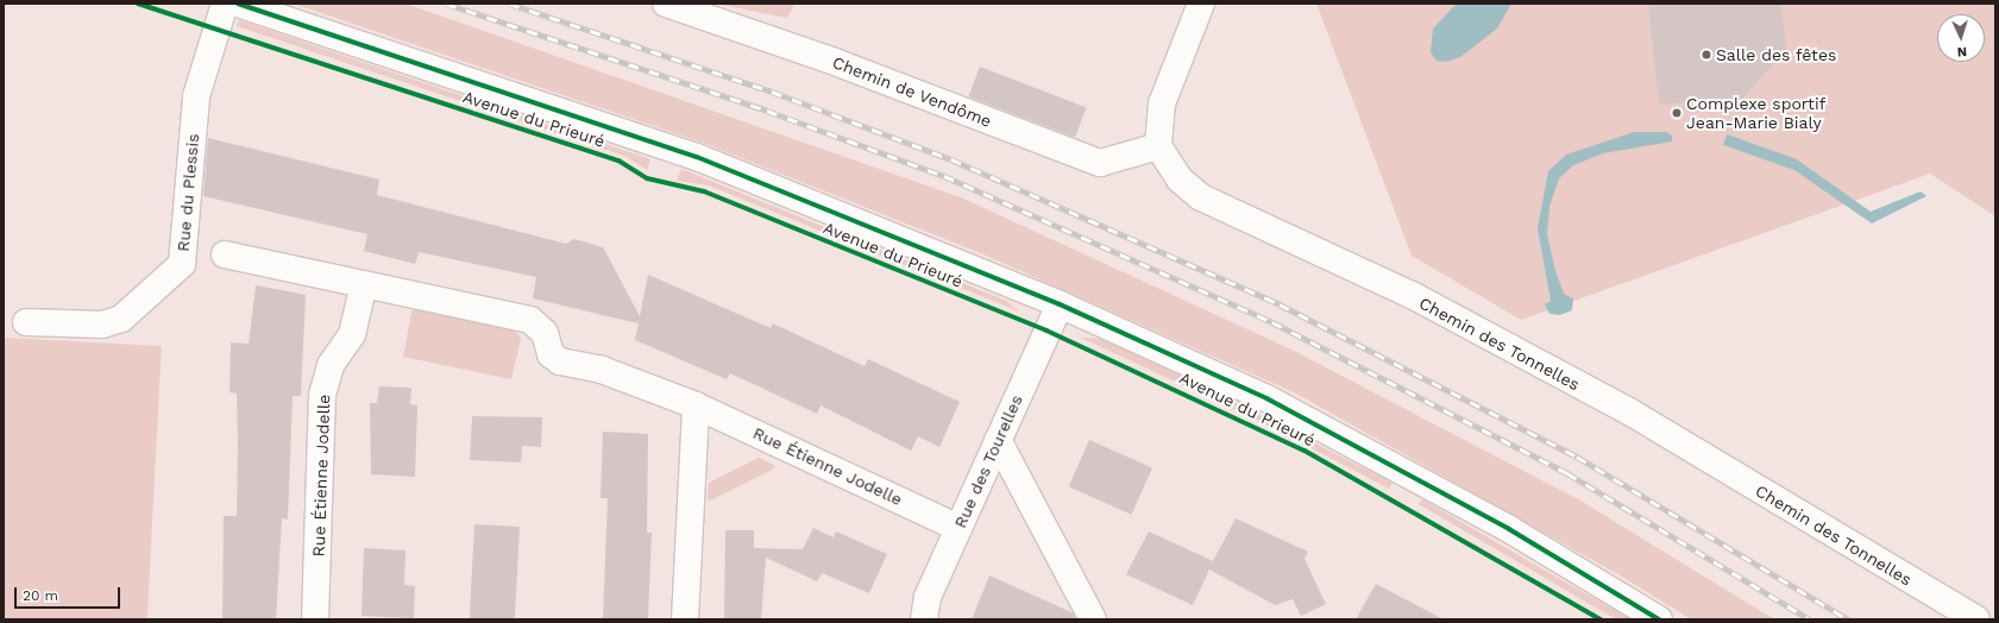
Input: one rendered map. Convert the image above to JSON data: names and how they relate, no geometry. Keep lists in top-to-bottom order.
{
  "streets": {
    "street": [
      "Chemin de Vendôme",
      "Avenue du Prieuré",
      "Rue du Plessis",
      "Chemin des Tonnelles",
      "Rue des Tourelles",
      "Rue Étienne Jodelle"
    ]
  },
  "crossings": [
    ["Chemin de Vendôme", "Chemin des Tonnelles"],
    ["Avenue du Prieuré", "Rue des Tourelles"],
    ["Rue des Tourelles", "Rue Étienne Jodelle"]
  ],
  "places": ["Salle des fêtes", "Complexe sportif Jean-Marie Bialy"],
  "scale_bar": "20 m",
  "north": "bottom"
}
